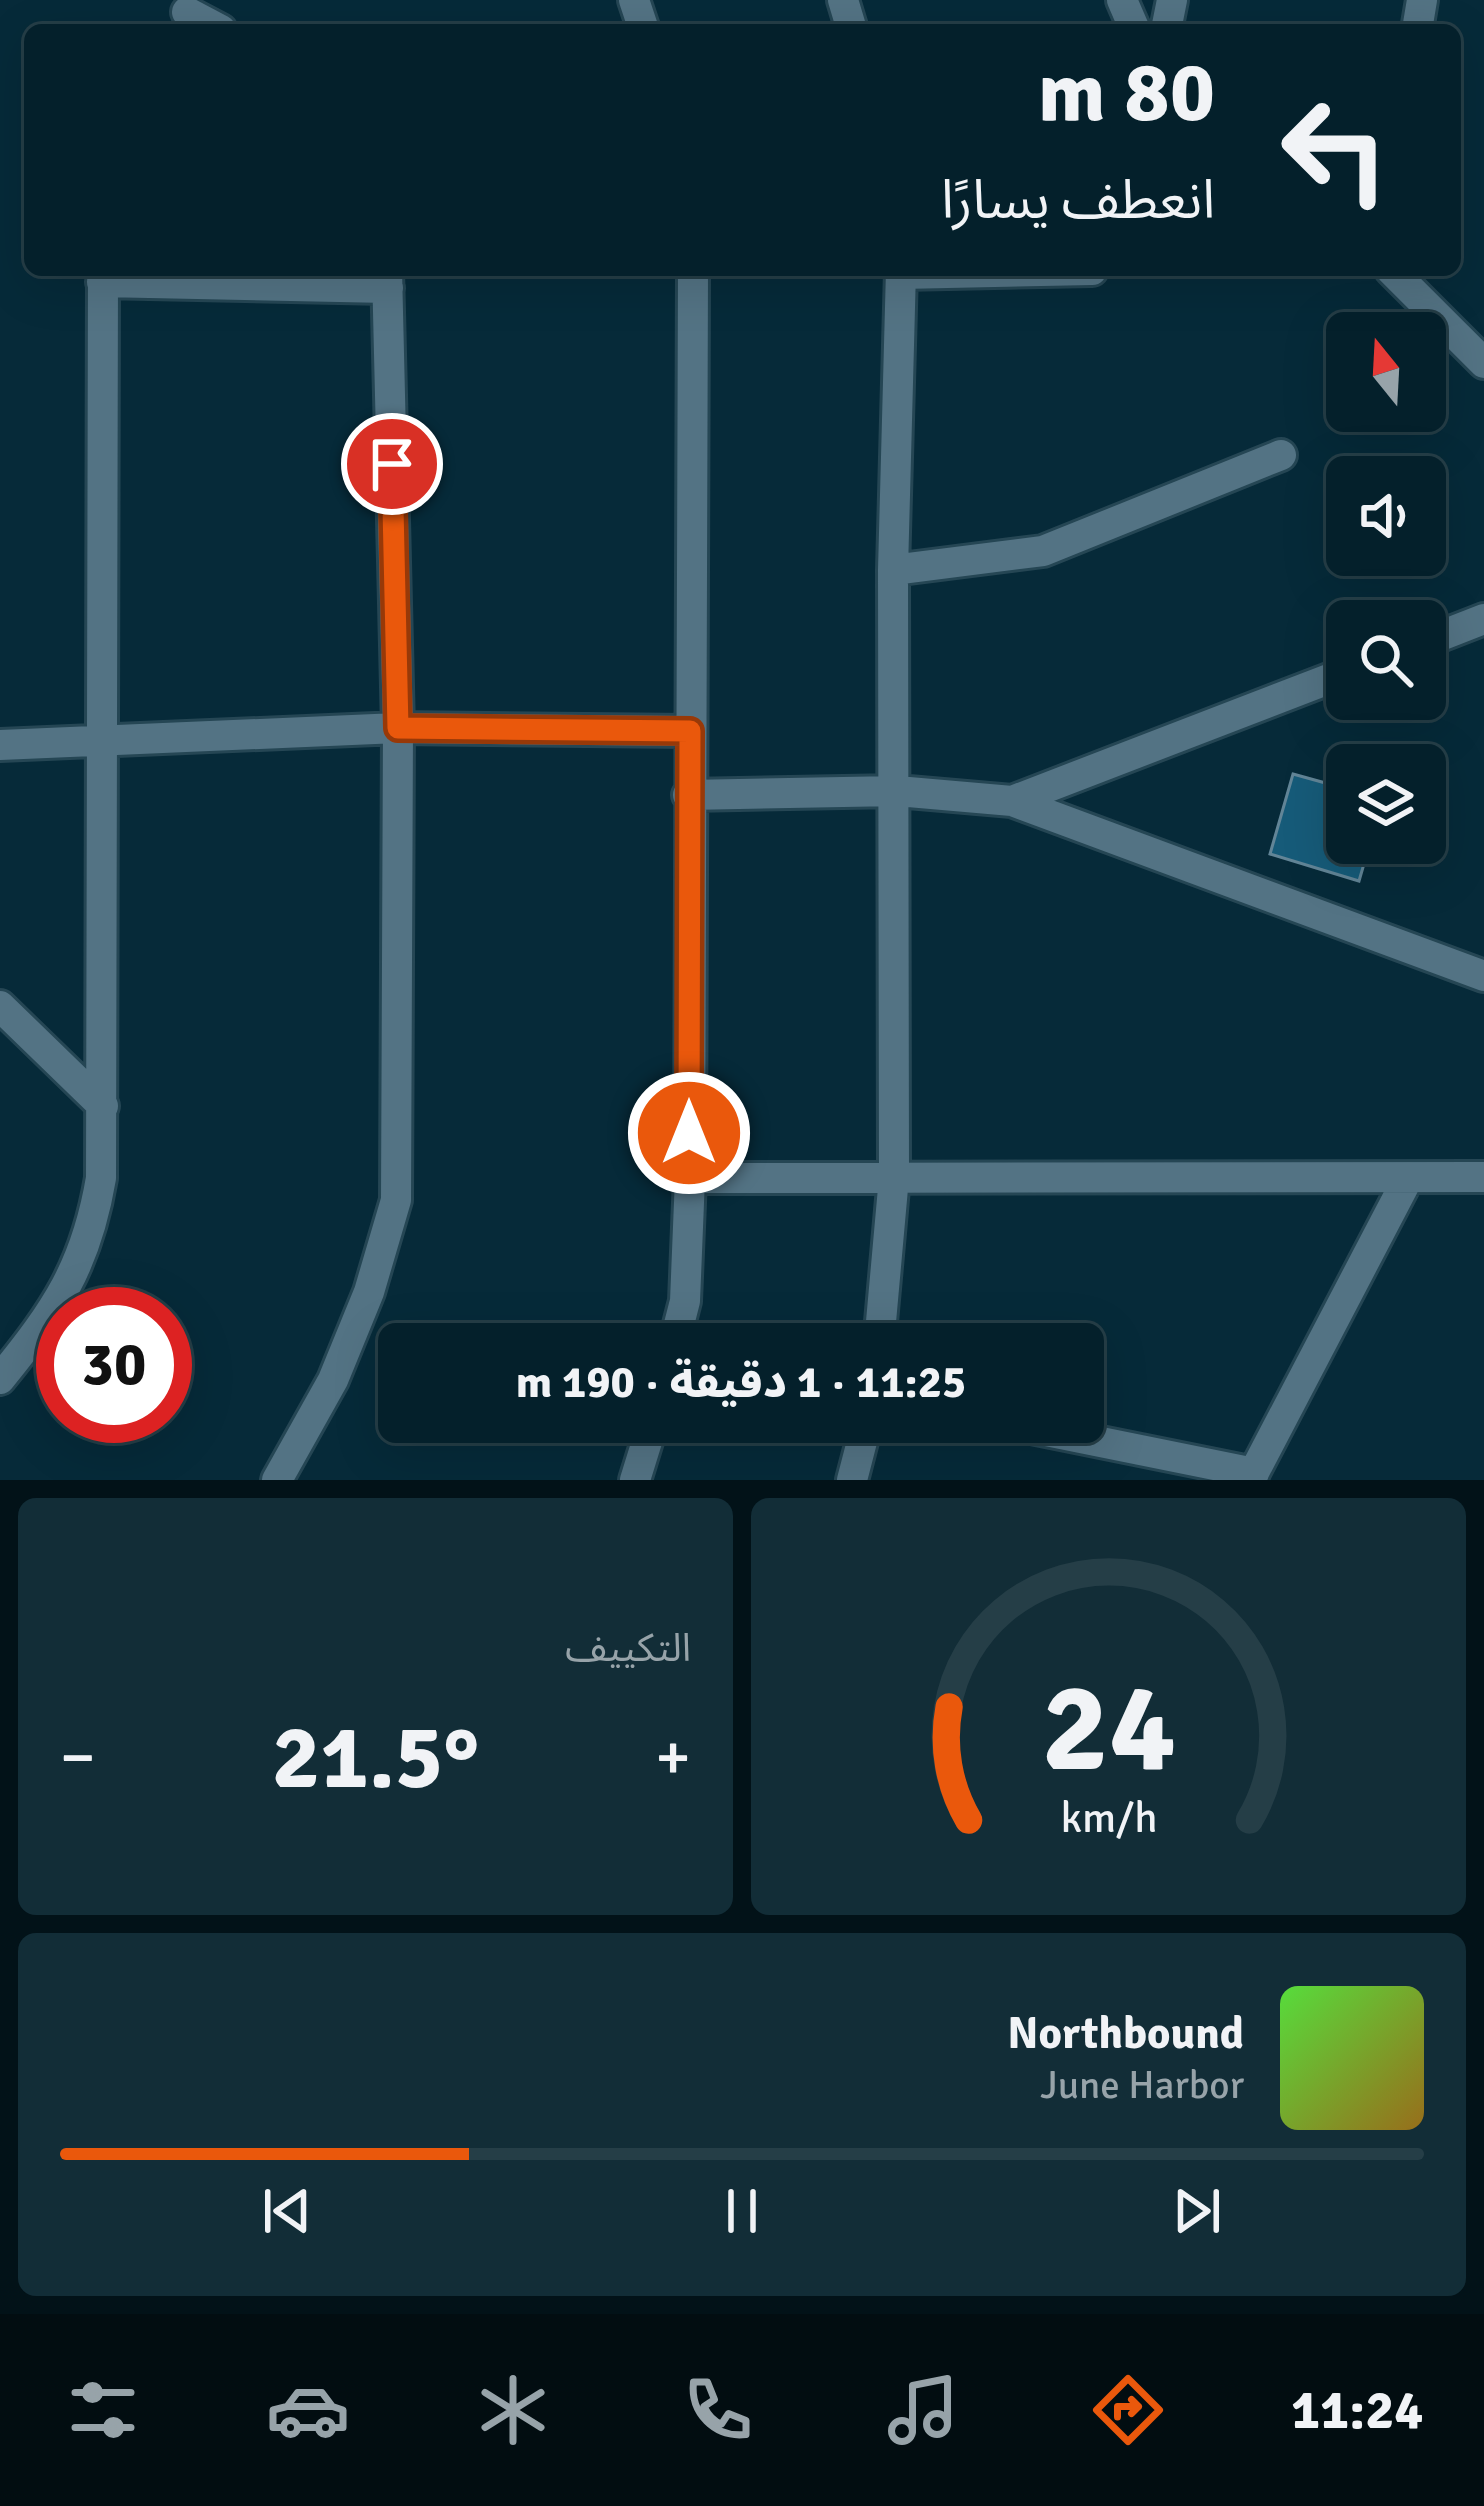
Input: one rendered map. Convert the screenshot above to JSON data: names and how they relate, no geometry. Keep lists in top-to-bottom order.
{
  "north": "top",
  "page": {
    "turn": ["80 m", "انعطف يسارًا"],
    "limit": "30",
    "trip": "11:25 · 1 دقيقة · 190 m",
    "tile": "التكييف",
    "heat": ["−", "21.5°", "+"],
    "song": ["Northbound", "June Harbor"],
    "tabs": "11:24",
    "gauge": ["24", "km/h"]
  }
}
